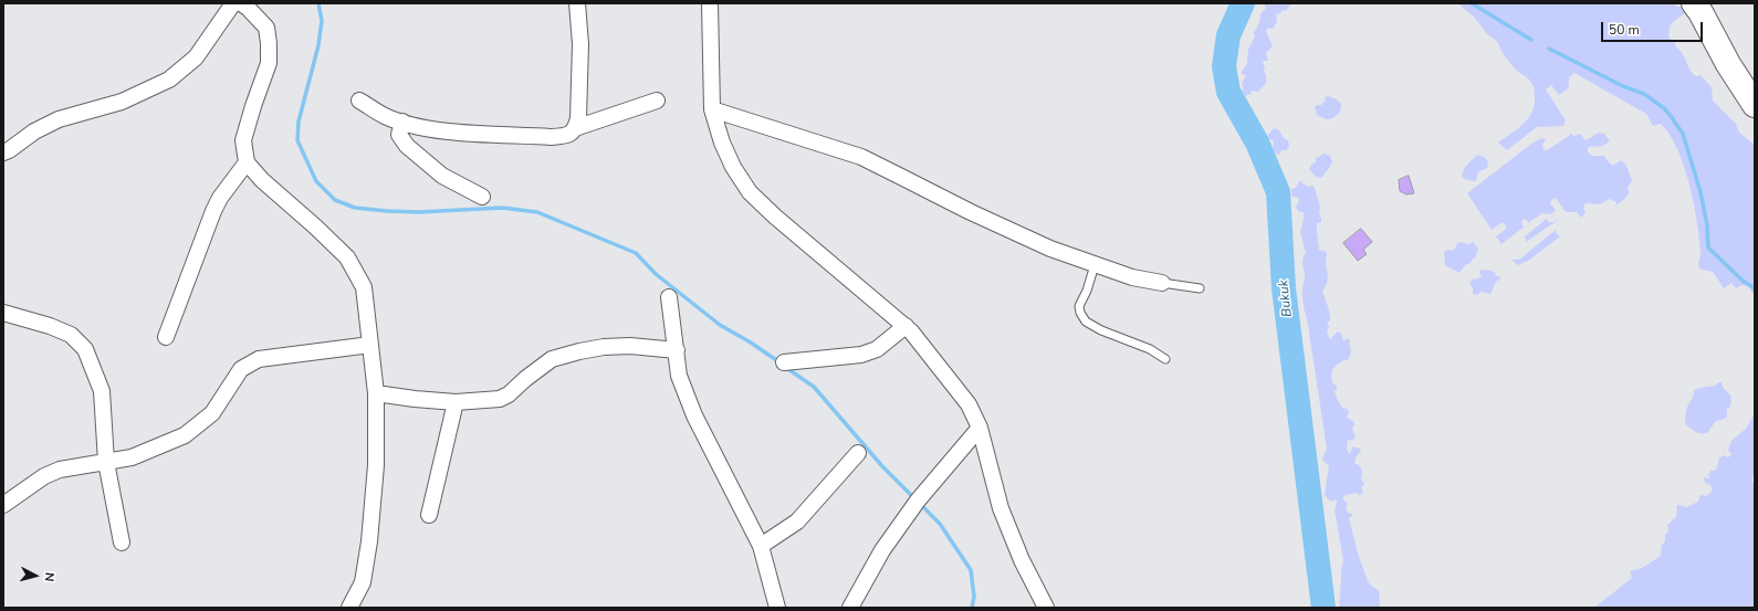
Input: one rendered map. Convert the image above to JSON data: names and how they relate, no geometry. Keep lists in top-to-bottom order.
{
  "water": ["Bukuk"],
  "scale_bar": "50 m",
  "north": "right"
}
